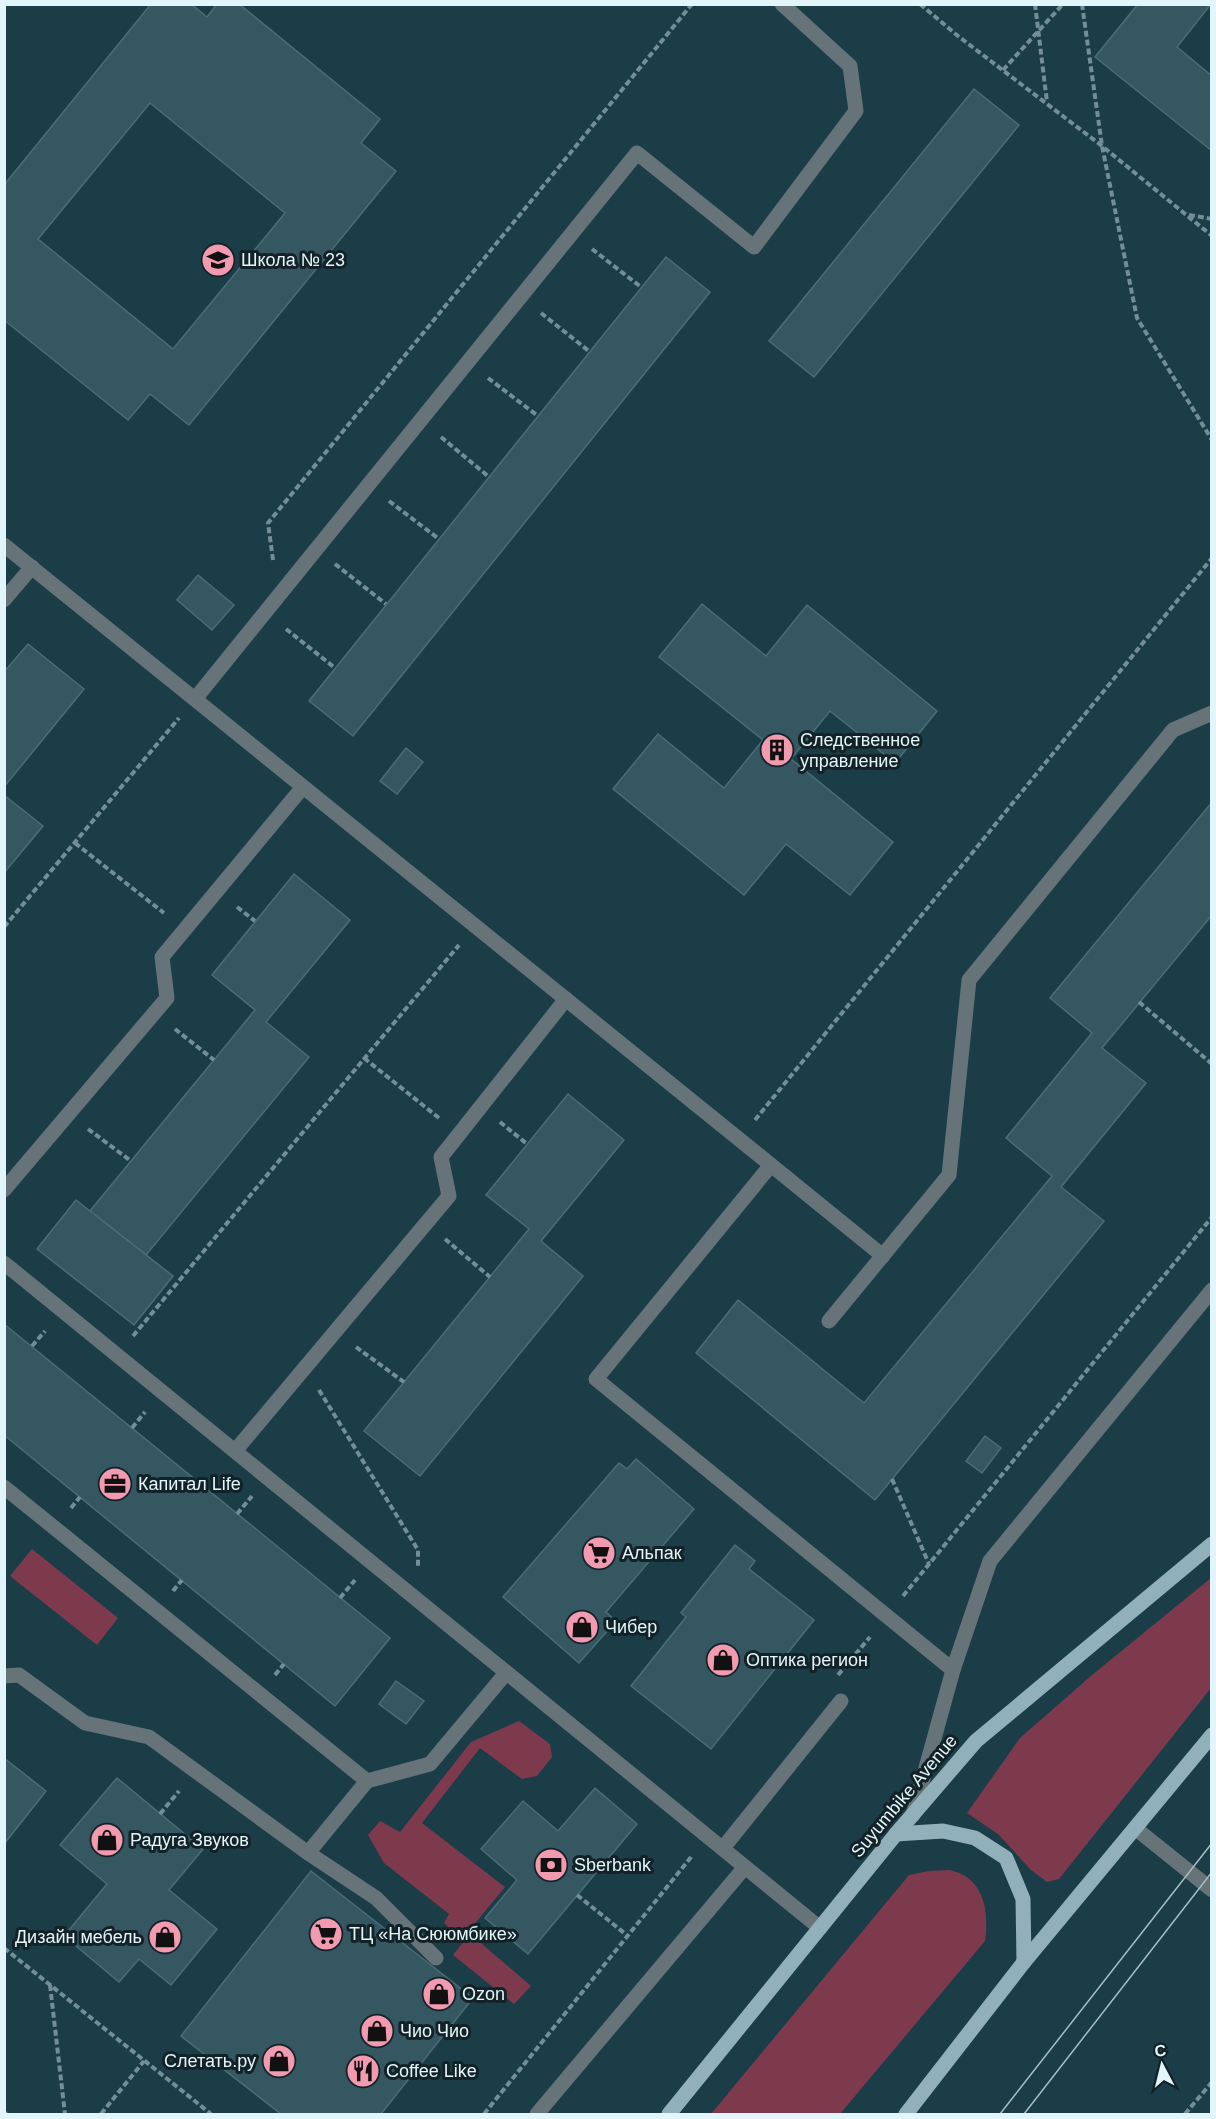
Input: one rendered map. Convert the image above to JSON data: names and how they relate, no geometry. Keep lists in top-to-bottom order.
{
  "streets": {
    "main road": ["Suyumbike Avenue"]
  },
  "places": {
    "school or university": ["Школа № 23"],
    "building": ["Следственное управление"],
    "office": ["Капитал Life"],
    "supermarket": ["Альпак", "ТЦ «На Сююмбике»"],
    "shop": [
      "Чибер",
      "Оптика регион",
      "Радуга Звуков",
      "Дизайн мебель",
      "Ozon",
      "Чио Чио",
      "Слетать.ру"
    ],
    "bank": ["Sberbank"],
    "restaurant": ["Coffee Like"]
  },
  "north": "top"
}
